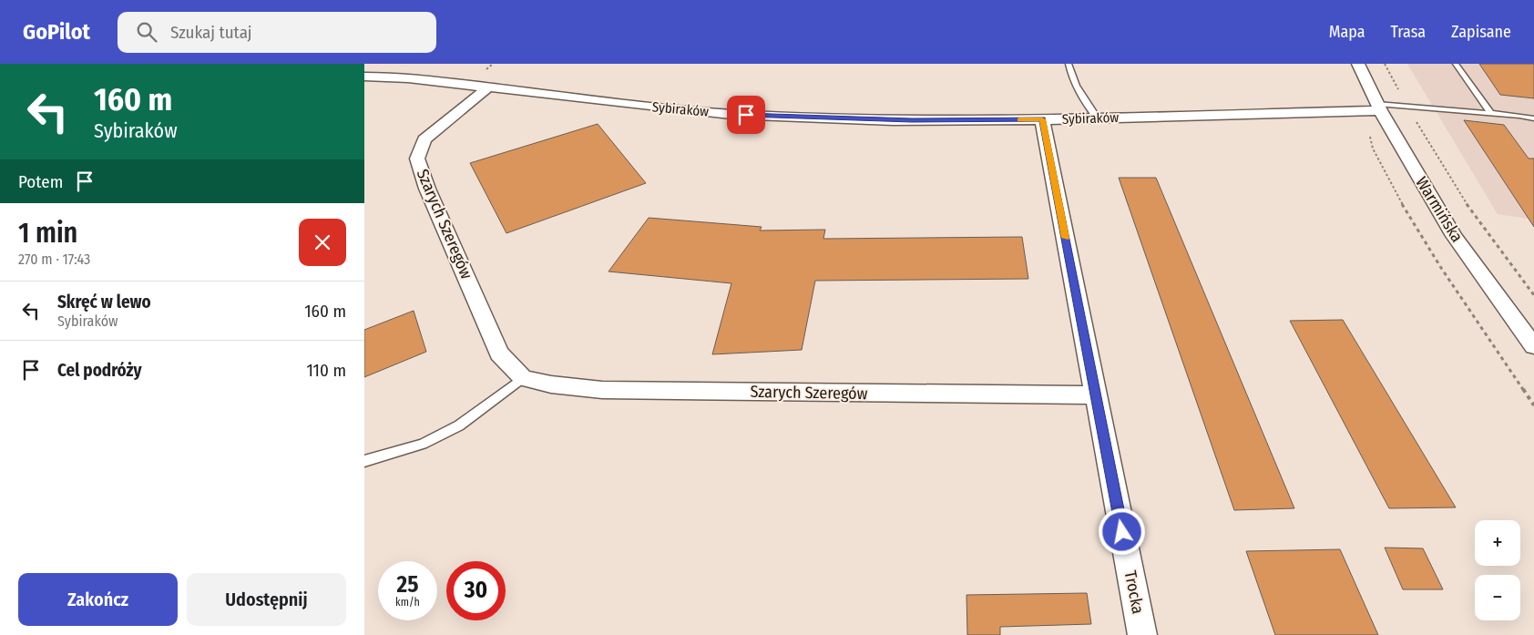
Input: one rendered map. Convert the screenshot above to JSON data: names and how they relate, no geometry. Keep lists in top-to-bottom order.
{
  "streets": {
    "street": [
      "Sybiraków",
      "Warmińska",
      "Szarych Szeregów",
      "Trocka"
    ]
  },
  "crossings": [
    ["Sybiraków", "Warmińska"],
    ["Sybiraków", "Szarych Szeregów"],
    ["Sybiraków", "Trocka"],
    ["Szarych Szeregów", "Trocka"]
  ],
  "page": {
    "header": "GoPilot",
    "search": "Szukaj tutaj",
    "nav": ["Mapa", "Trasa", "Zapisane"],
    "turn": ["160 m", "Sybiraków"],
    "then": "Potem",
    "heading": ["1 min", "270 m · 17:43"],
    "list": [
      {
        "name": "Skręć w lewo",
        "note": "Sybiraków",
        "value": "160 m"
      },
      {
        "name": "Cel podróży",
        "value": "110 m"
      }
    ],
    "map_buttons": ["+", "−"],
    "speed": "25 km/h",
    "limit": "30",
    "buttons": ["Zakończ", "Udostępnij"]
  }
}
